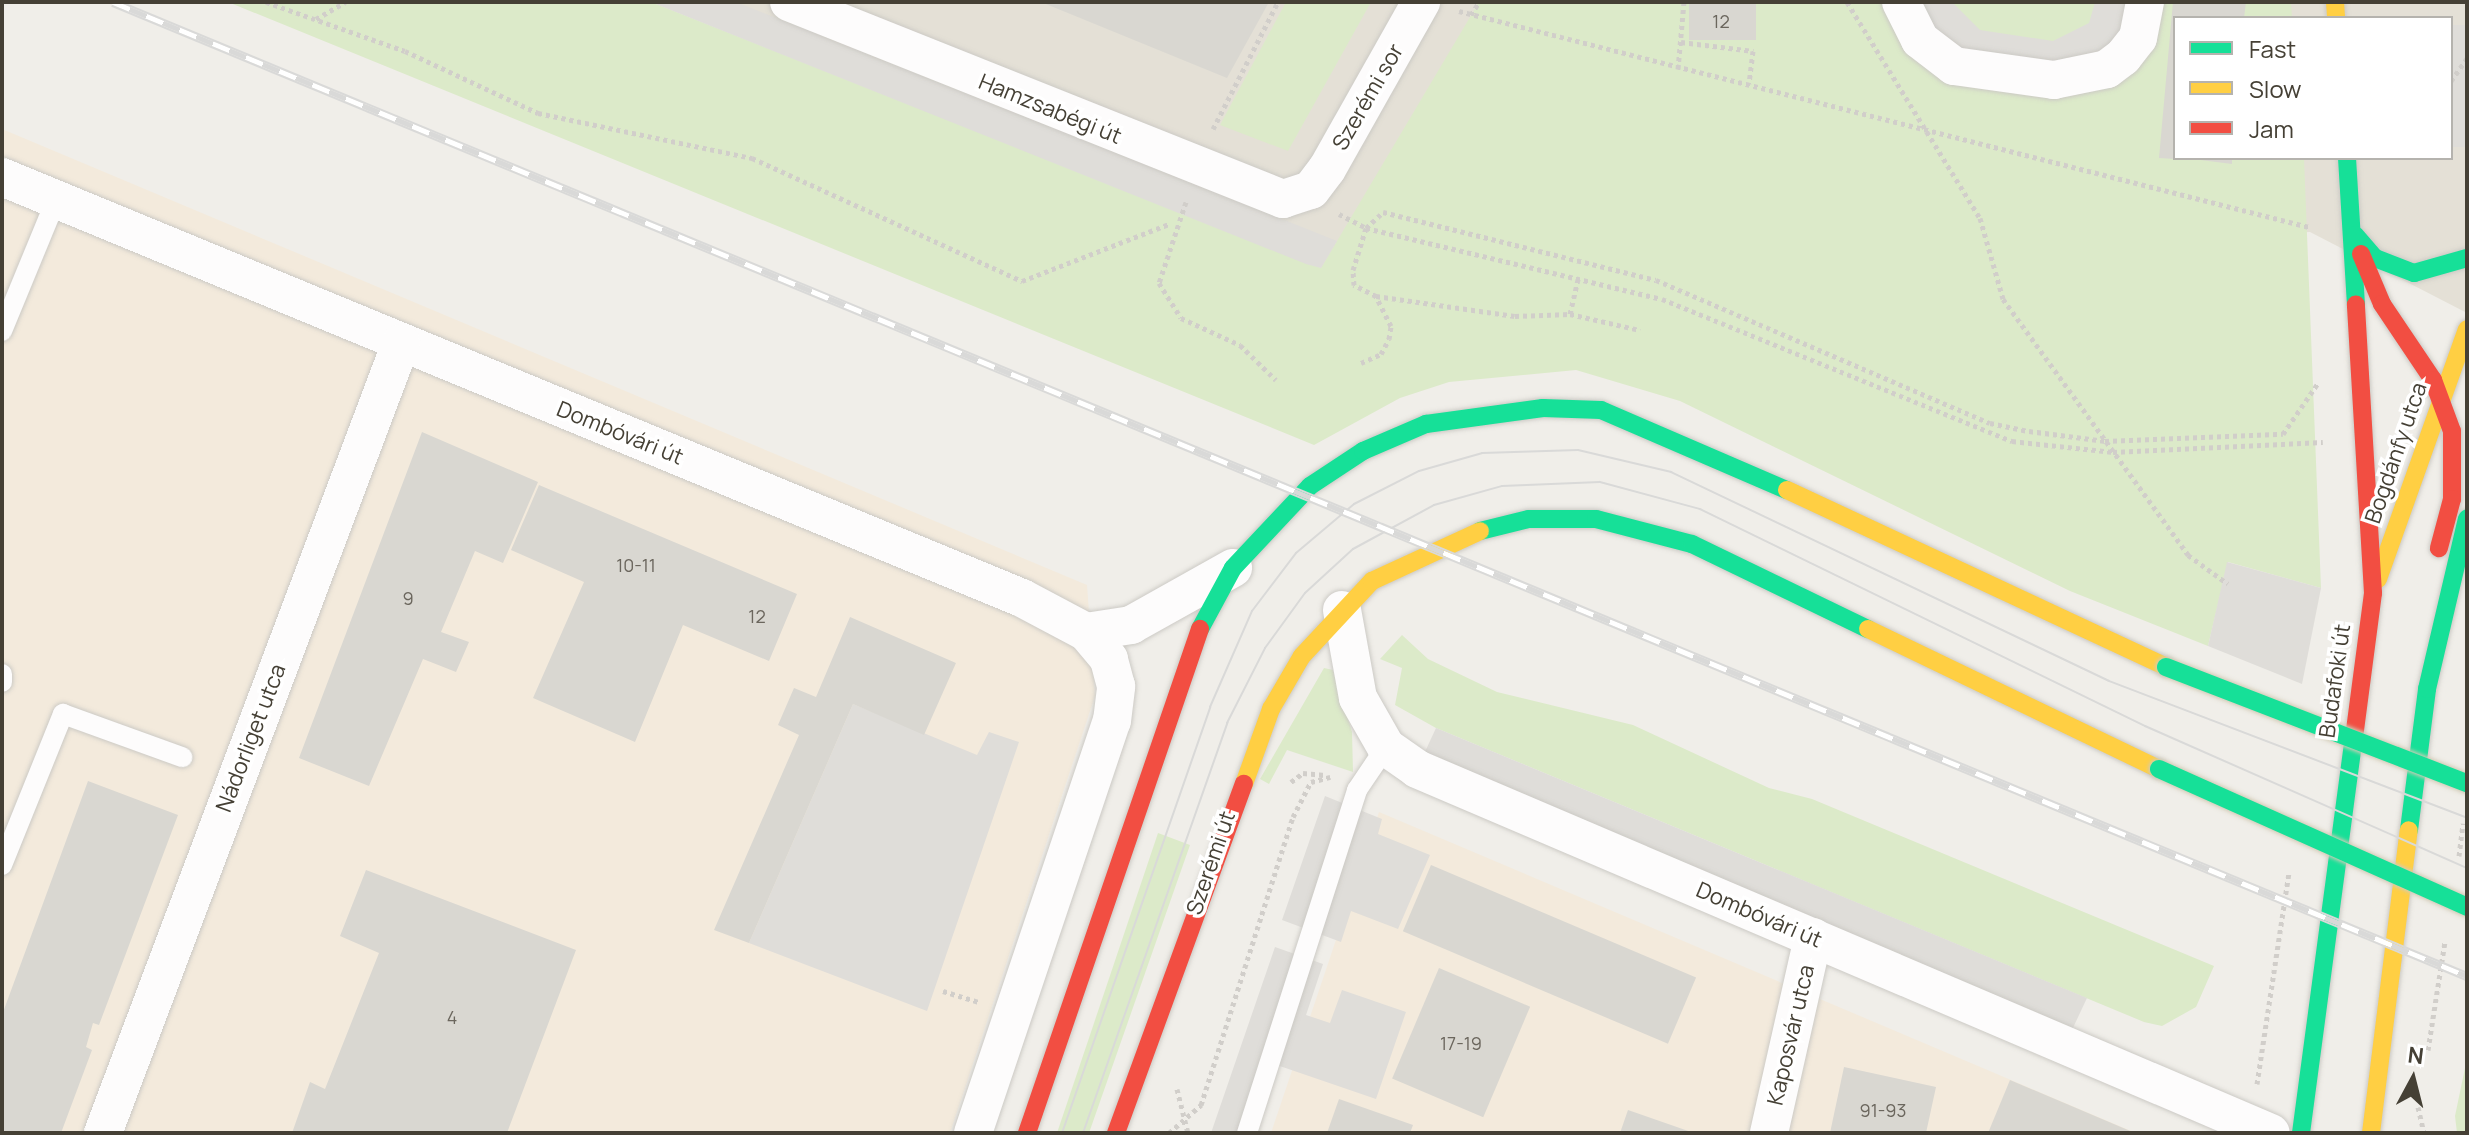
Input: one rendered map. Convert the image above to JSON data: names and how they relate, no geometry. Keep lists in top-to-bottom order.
{
  "streets": {
    "main road": ["Bogdánfy utca", "Budafoki út", "Szerémi út"],
    "street": [
      "Szerémi sor",
      "Hamzsabégi út",
      "Dombóvári út",
      "Nádorliget utca",
      "Kaposvár utca"
    ]
  },
  "crossings": [
    ["Szerémi sor", "Hamzsabégi út"],
    ["Dombóvári út", "Nádorliget utca"],
    ["Dombóvári út", "Szerémi út"],
    ["Dombóvári út", "Kaposvár utca"],
    ["Bogdánfy utca", "Budafoki út"]
  ],
  "house_numbers": [
    "12",
    "10-11",
    "9",
    "12",
    "4",
    "17-19",
    "91-93"
  ],
  "legend": ["Fast", "Slow", "Jam"],
  "north": "top"
}
